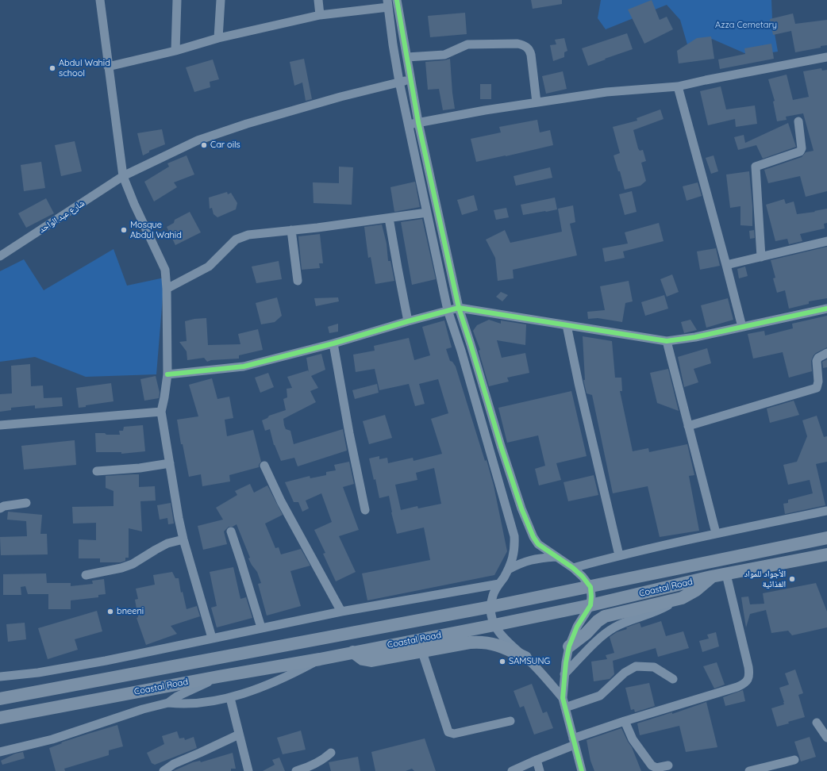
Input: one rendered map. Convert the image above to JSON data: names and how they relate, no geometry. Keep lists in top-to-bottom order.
{
  "streets": {
    "highway": ["Coastal Road"],
    "street": ["شارع عبد الواحد"]
  },
  "parks": ["Azza Cemetary"],
  "places": [
    "Abdul Wahid school",
    "Car oils",
    "Mosque Abdul Wahid",
    "الأجواد للمواد الغذائية",
    "bneeni",
    "SAMSUNG"
  ]
}
